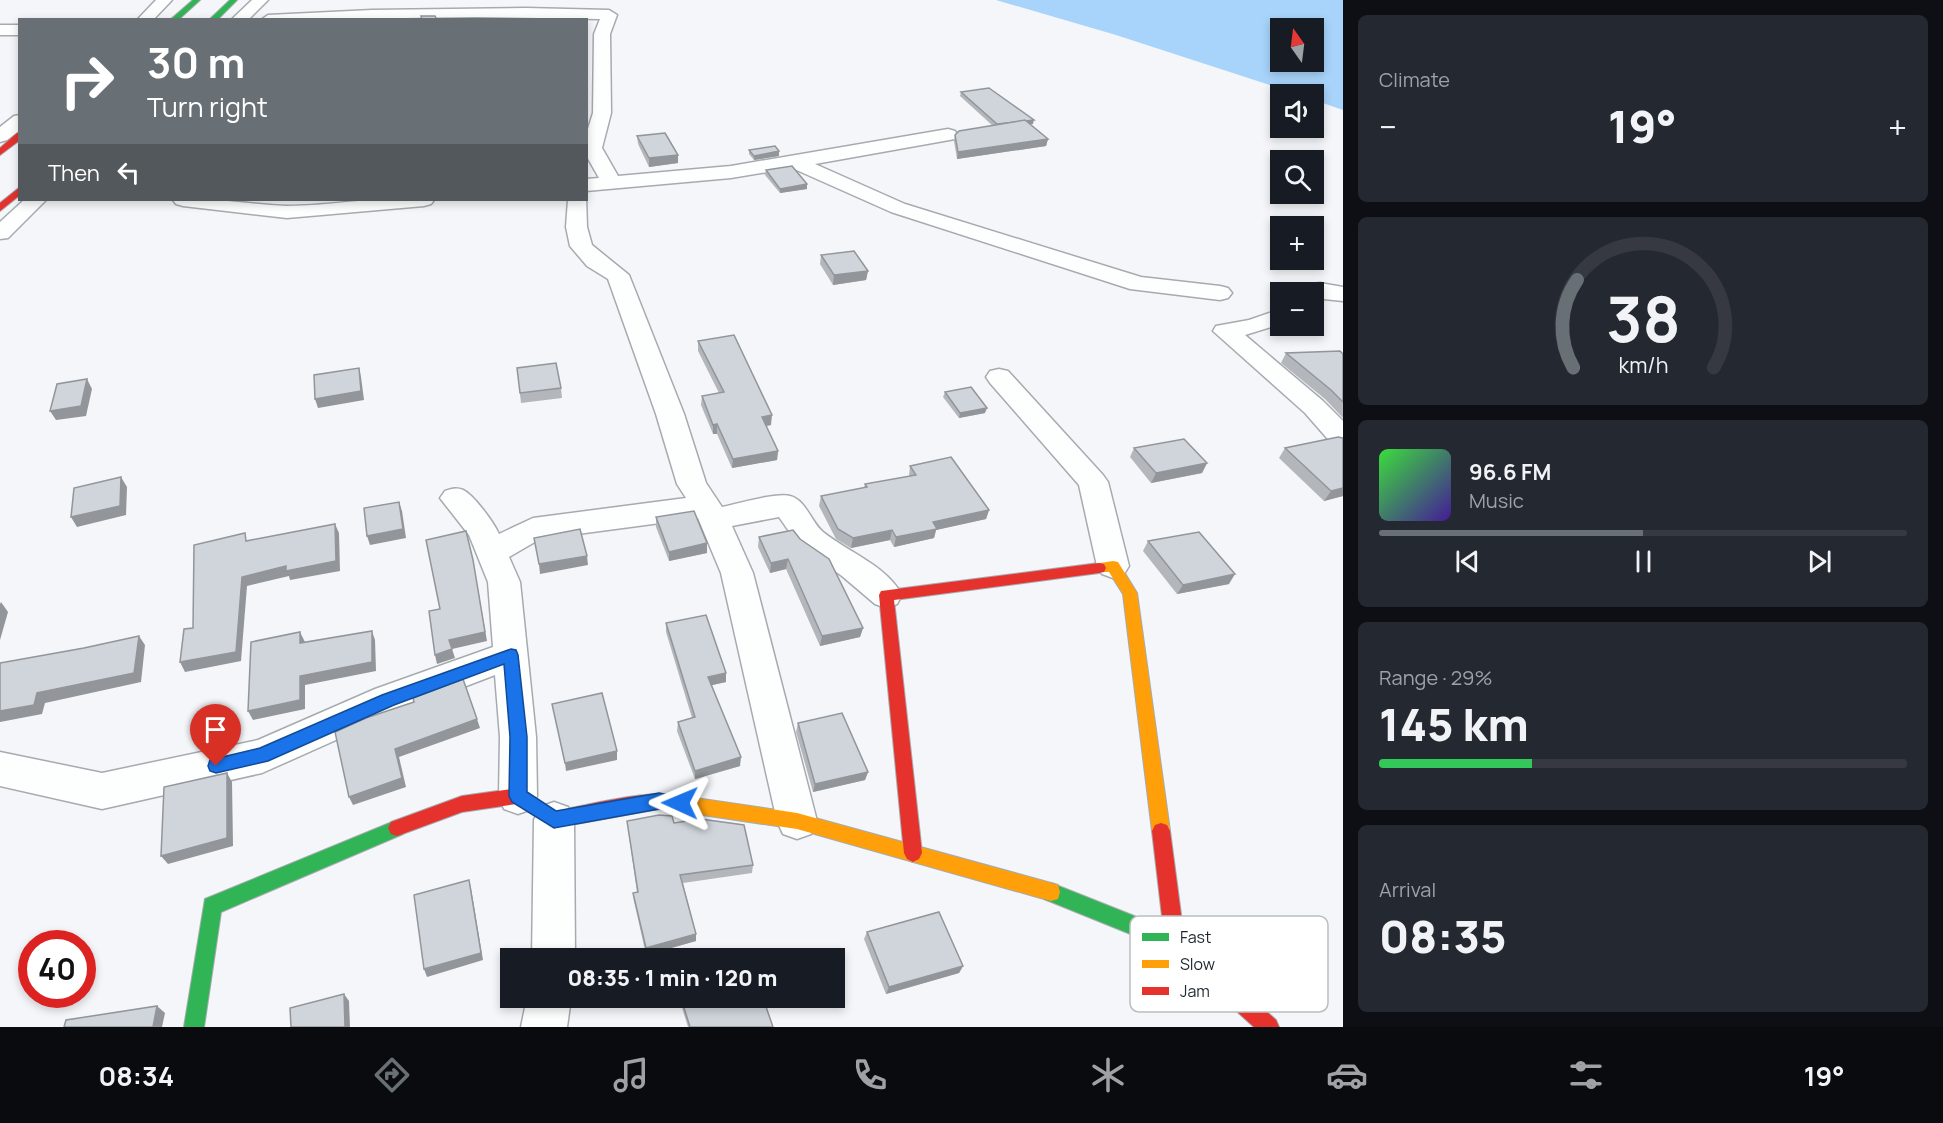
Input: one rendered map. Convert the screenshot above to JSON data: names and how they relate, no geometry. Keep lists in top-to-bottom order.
{
  "legend": ["Fast", "Slow", "Jam"],
  "north": "top",
  "page": {
    "tile": [
      "Climate",
      ["Range · 29%", "145 km"],
      ["Arrival", "08:35"]
    ],
    "map_buttons": ["+", "−"],
    "turn": ["30 m", "Turn right"],
    "heat": ["−", "19°", "+"],
    "then": "Then",
    "song": ["96.6 FM", "Music"],
    "limit": "40",
    "trip": "08:35 · 1 min · 120 m",
    "tabs": ["08:34", "19°"],
    "gauge": ["38", "km/h"]
  }
}
